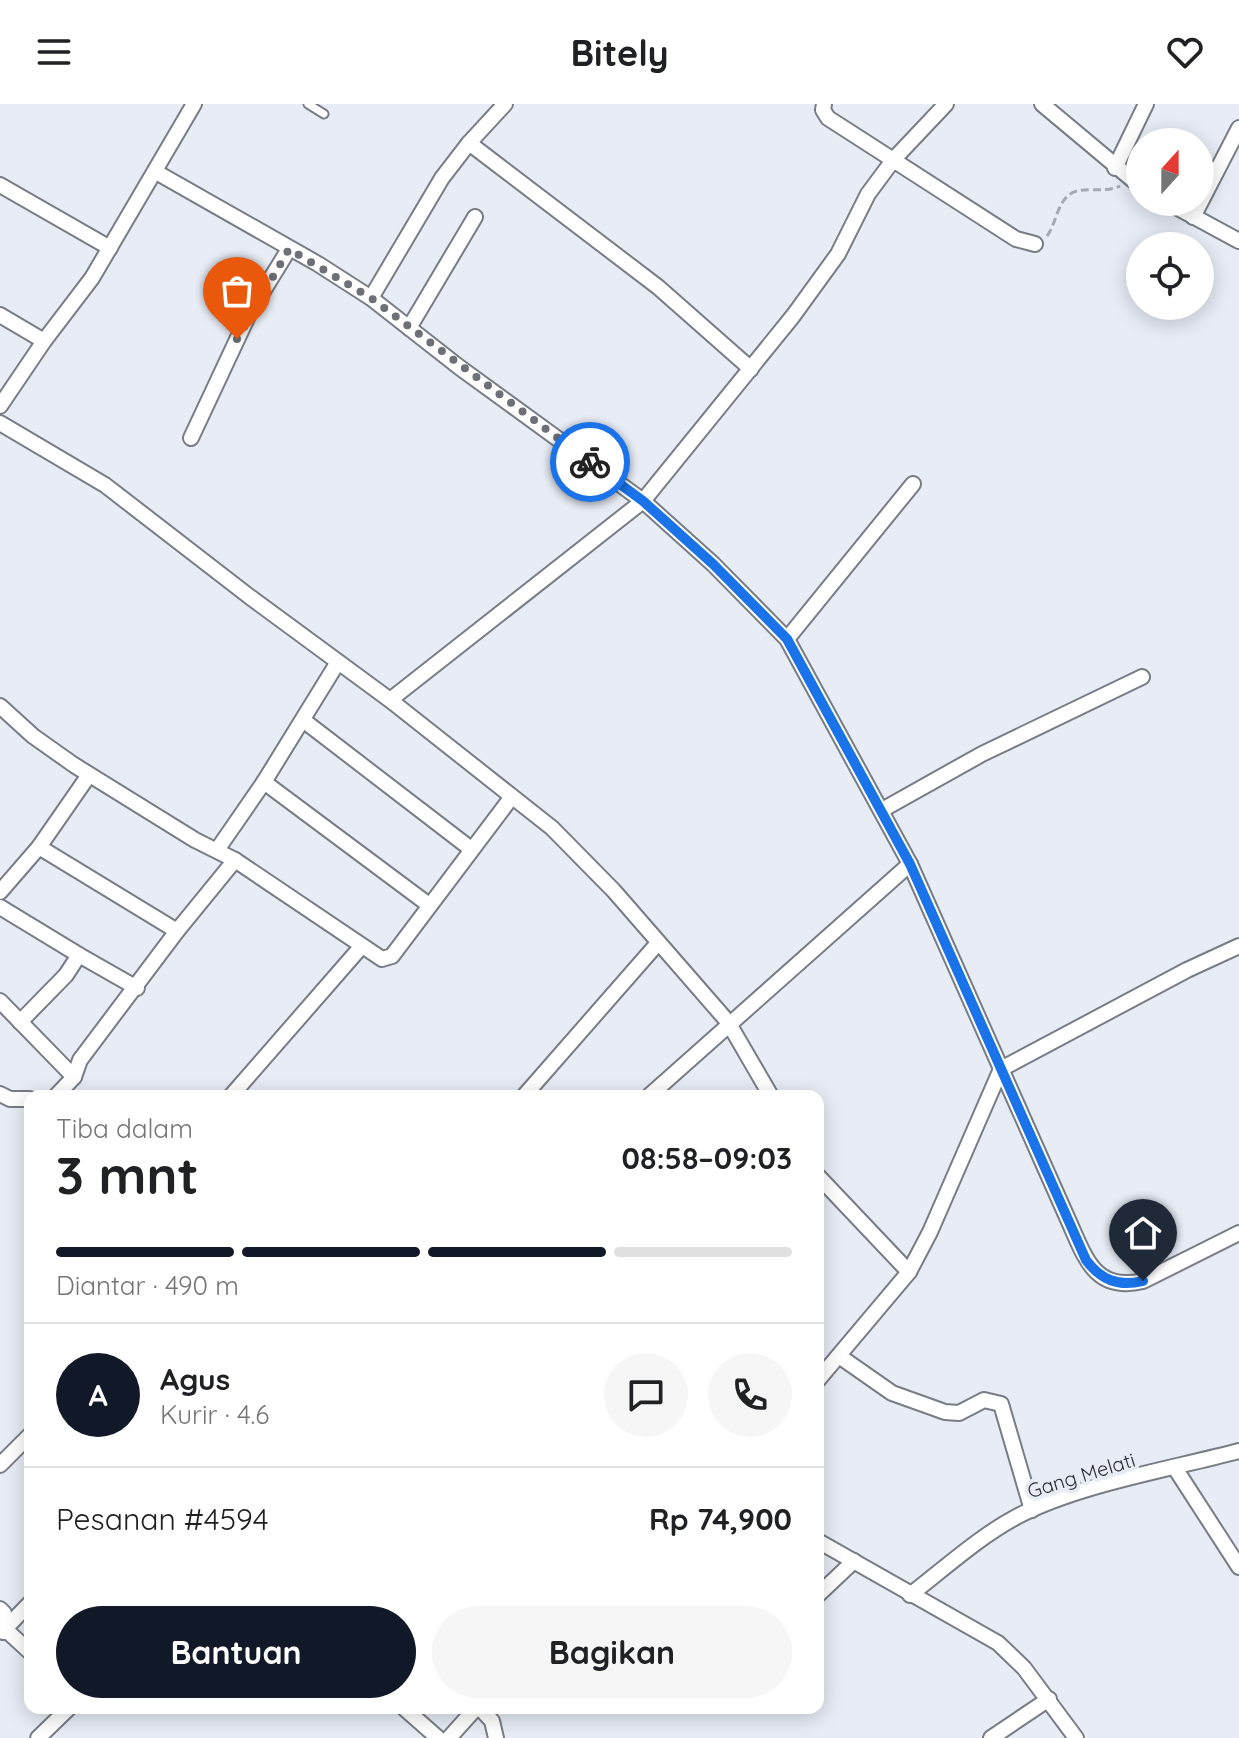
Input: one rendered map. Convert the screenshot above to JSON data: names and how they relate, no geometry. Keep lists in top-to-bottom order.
{
  "streets": {
    "street": ["Gang Melati"]
  },
  "north": "top",
  "page": {
    "header": "Bitely",
    "heading": ["3 mnt", "Tiba dalam", "08:58–09:03"],
    "panel": [
      "Agus",
      "Kurir · 4.6",
      "Pesanan #4594",
      "Rp 74,900"
    ],
    "bar": "Diantar · 490 m",
    "round": "A",
    "buttons": ["Bantuan", "Bagikan"]
  }
}
